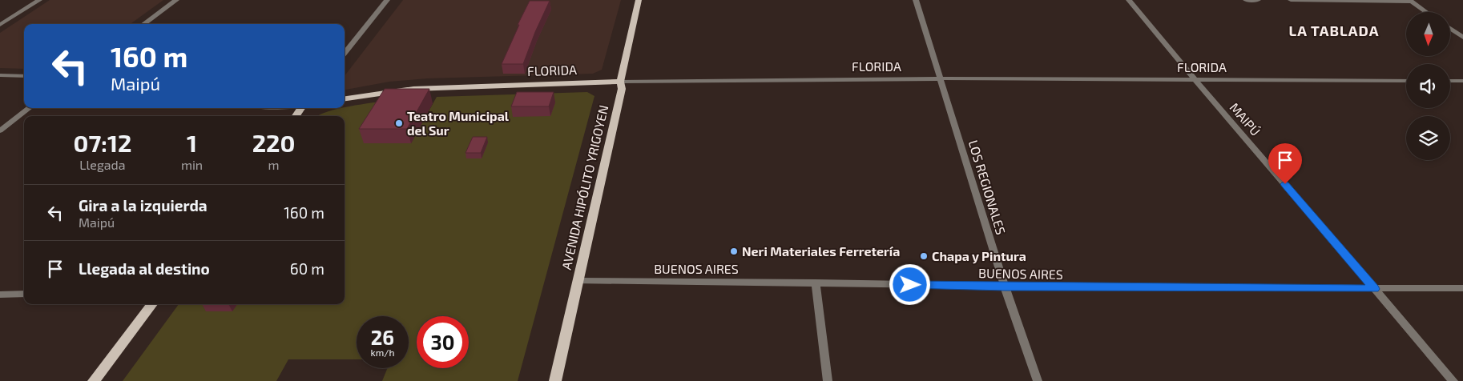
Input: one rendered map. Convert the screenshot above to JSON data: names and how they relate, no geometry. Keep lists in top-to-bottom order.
{
  "streets": {
    "main road": ["FLORIDA", "AVENIDA HIPÓLITO YRIGOYEN"],
    "street": ["MAIPÚ", "LOS REGIONALES", "BUENOS AIRES"]
  },
  "crossings": [
    ["FLORIDA", "MAIPÚ"],
    ["FLORIDA", "AVENIDA HIPÓLITO YRIGOYEN"],
    ["FLORIDA", "LOS REGIONALES"],
    ["MAIPÚ", "BUENOS AIRES"],
    ["AVENIDA HIPÓLITO YRIGOYEN", "BUENOS AIRES"],
    ["LOS REGIONALES", "BUENOS AIRES"]
  ],
  "districts": ["LA TABLADA"],
  "places": ["Teatro Municipal del Sur", "Neri Materiales Ferretería", "Chapa y Pintura"],
  "north": "bottom",
  "page": {
    "turn": ["160 m", "Maipú"],
    "eta": [
      "07:12",
      "Llegada",
      "1",
      "min",
      "220",
      "m"
    ],
    "list": [
      {
        "name": "Gira a la izquierda",
        "note": "Maipú",
        "value": "160 m"
      },
      {
        "name": "Llegada al destino",
        "value": "60 m"
      }
    ],
    "speed": "26 km/h",
    "limit": "30"
  }
}
